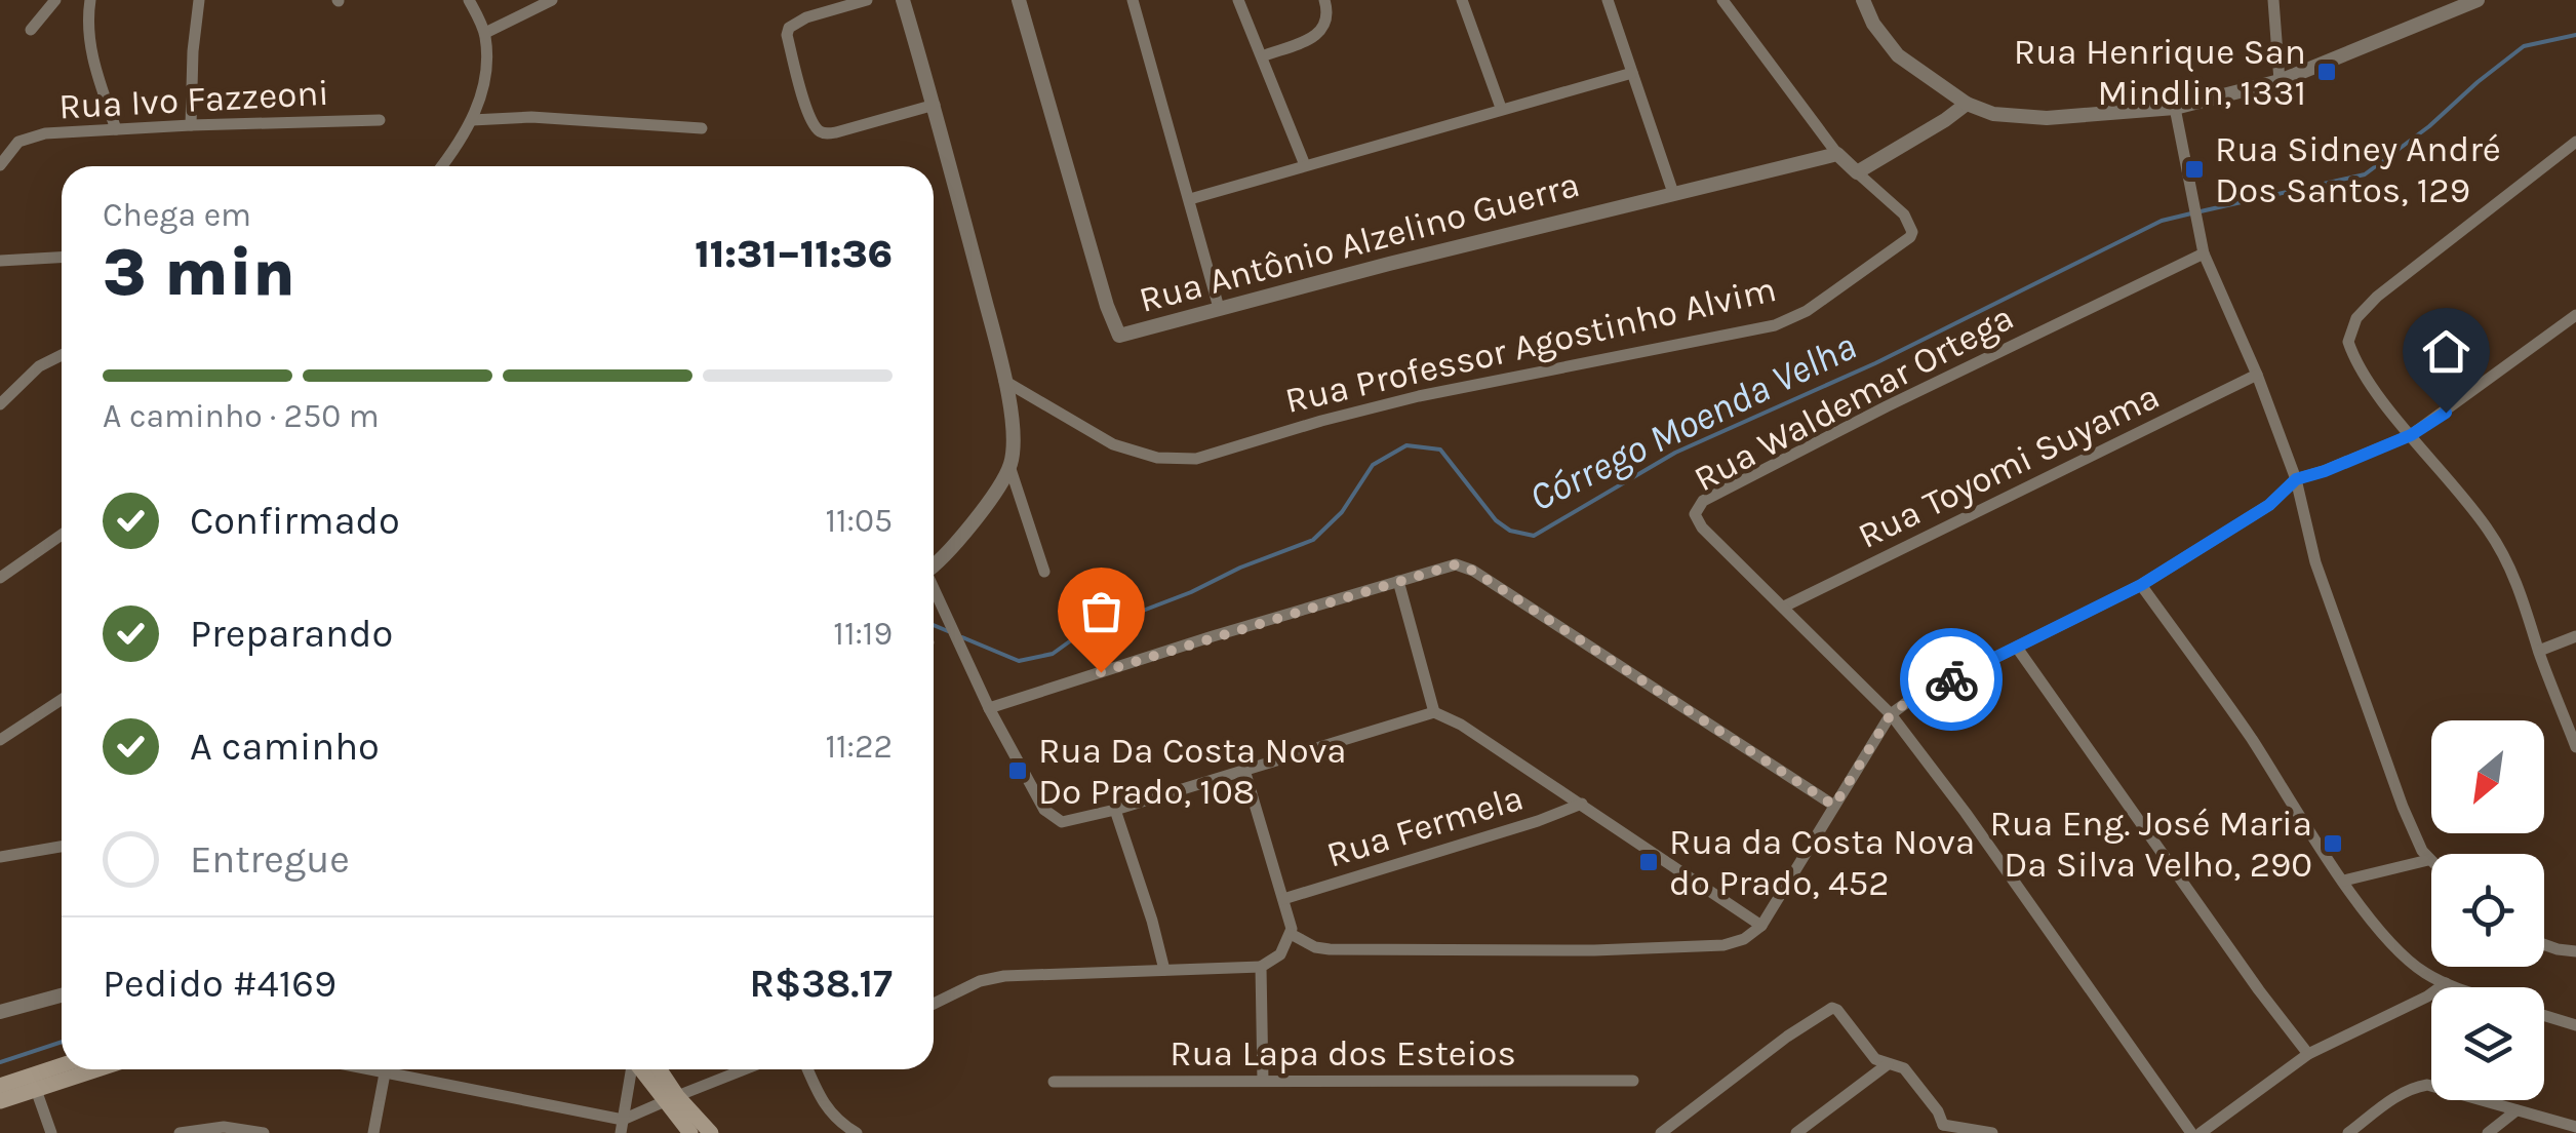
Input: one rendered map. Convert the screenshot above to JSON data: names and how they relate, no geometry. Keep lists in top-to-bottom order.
{
  "streets": {
    "street": [
      "Rua Ivo Fazzeoni",
      "Rua Antônio Alzelino Guerra",
      "Rua Professor Agostinho Alvim",
      "Rua Waldemar Ortega",
      "Rua Toyomi Suyama",
      "Rua Fermela",
      "Rua Lapa dos Esteios"
    ]
  },
  "crossings": [
    ["Rua Antônio Alzelino Guerra", "Rua Professor Agostinho Alvim"],
    ["Rua Waldemar Ortega", "Rua Toyomi Suyama"]
  ],
  "water": ["Córrego Moenda Velha"],
  "places": {
    "transit": [
      "Rua Henrique San Mindlin, 1331",
      "Rua Sidney André Dos Santos, 129",
      "Rua Da Costa Nova Do Prado, 108",
      "Rua Eng. José Maria Da Silva Velho, 290",
      "Rua da Costa Nova do Prado, 452"
    ]
  },
  "north": "bottom left",
  "page": {
    "heading": ["3 min", "Chega em", "11:31–11:36"],
    "panel": ["Pedido #4169", "R$38.17"],
    "bar": "A caminho · 250 m",
    "list": [
      ["Confirmado", "11:05"],
      ["Preparando", "11:19"],
      ["A caminho", "11:22"],
      "Entregue"
    ]
  }
}
